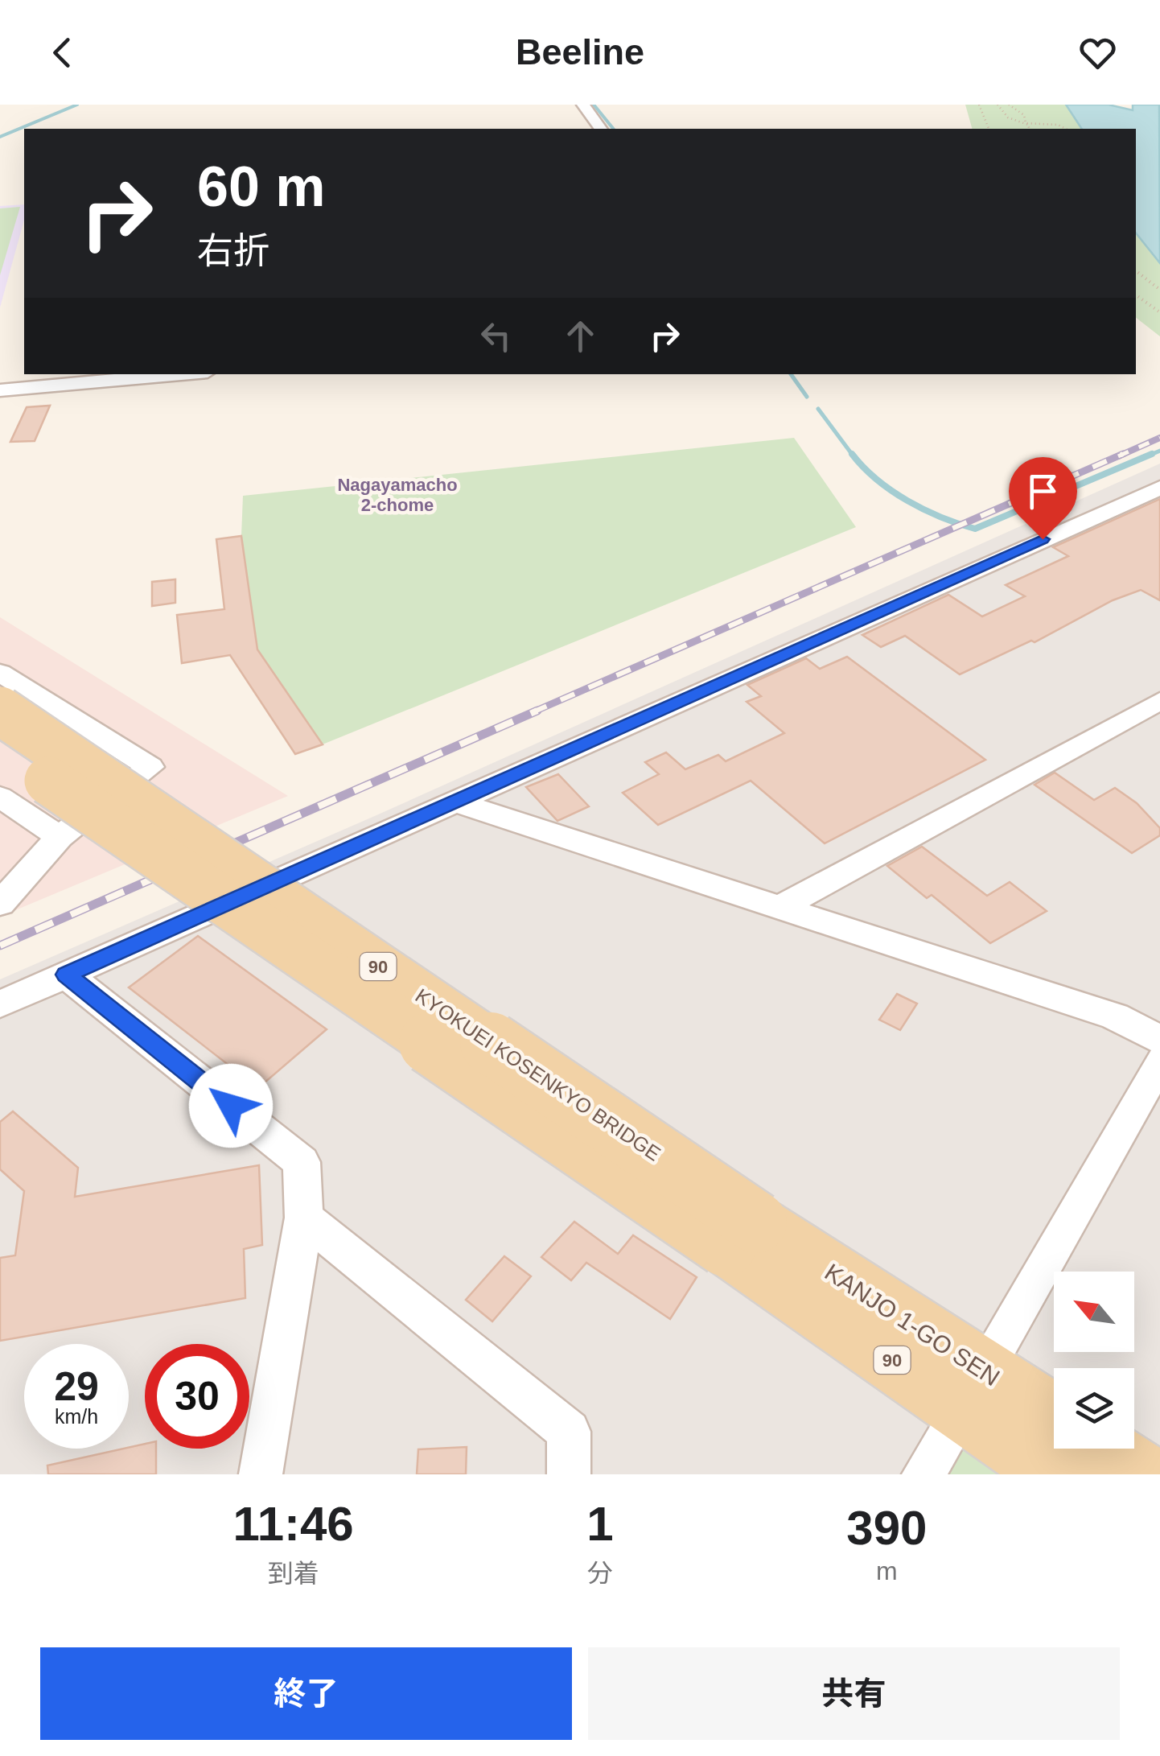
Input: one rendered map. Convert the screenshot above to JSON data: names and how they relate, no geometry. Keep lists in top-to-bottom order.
{
  "streets": {
    "main road": ["90", "KYOKUEI KOSENKYO BRIDGE", "KANJO 1-GO SEN"]
  },
  "crossings": [
    ["KYOKUEI KOSENKYO BRIDGE", "KANJO 1-GO SEN"]
  ],
  "districts": ["Nagayamacho 2-chome"],
  "north": "top left",
  "page": {
    "header": "Beeline",
    "turn": ["60 m", "右折"],
    "speed": "29 km/h",
    "limit": "30",
    "eta": [
      "11:46",
      "到着",
      "1",
      "分",
      "390",
      "m"
    ],
    "buttons": ["終了", "共有"]
  }
}
